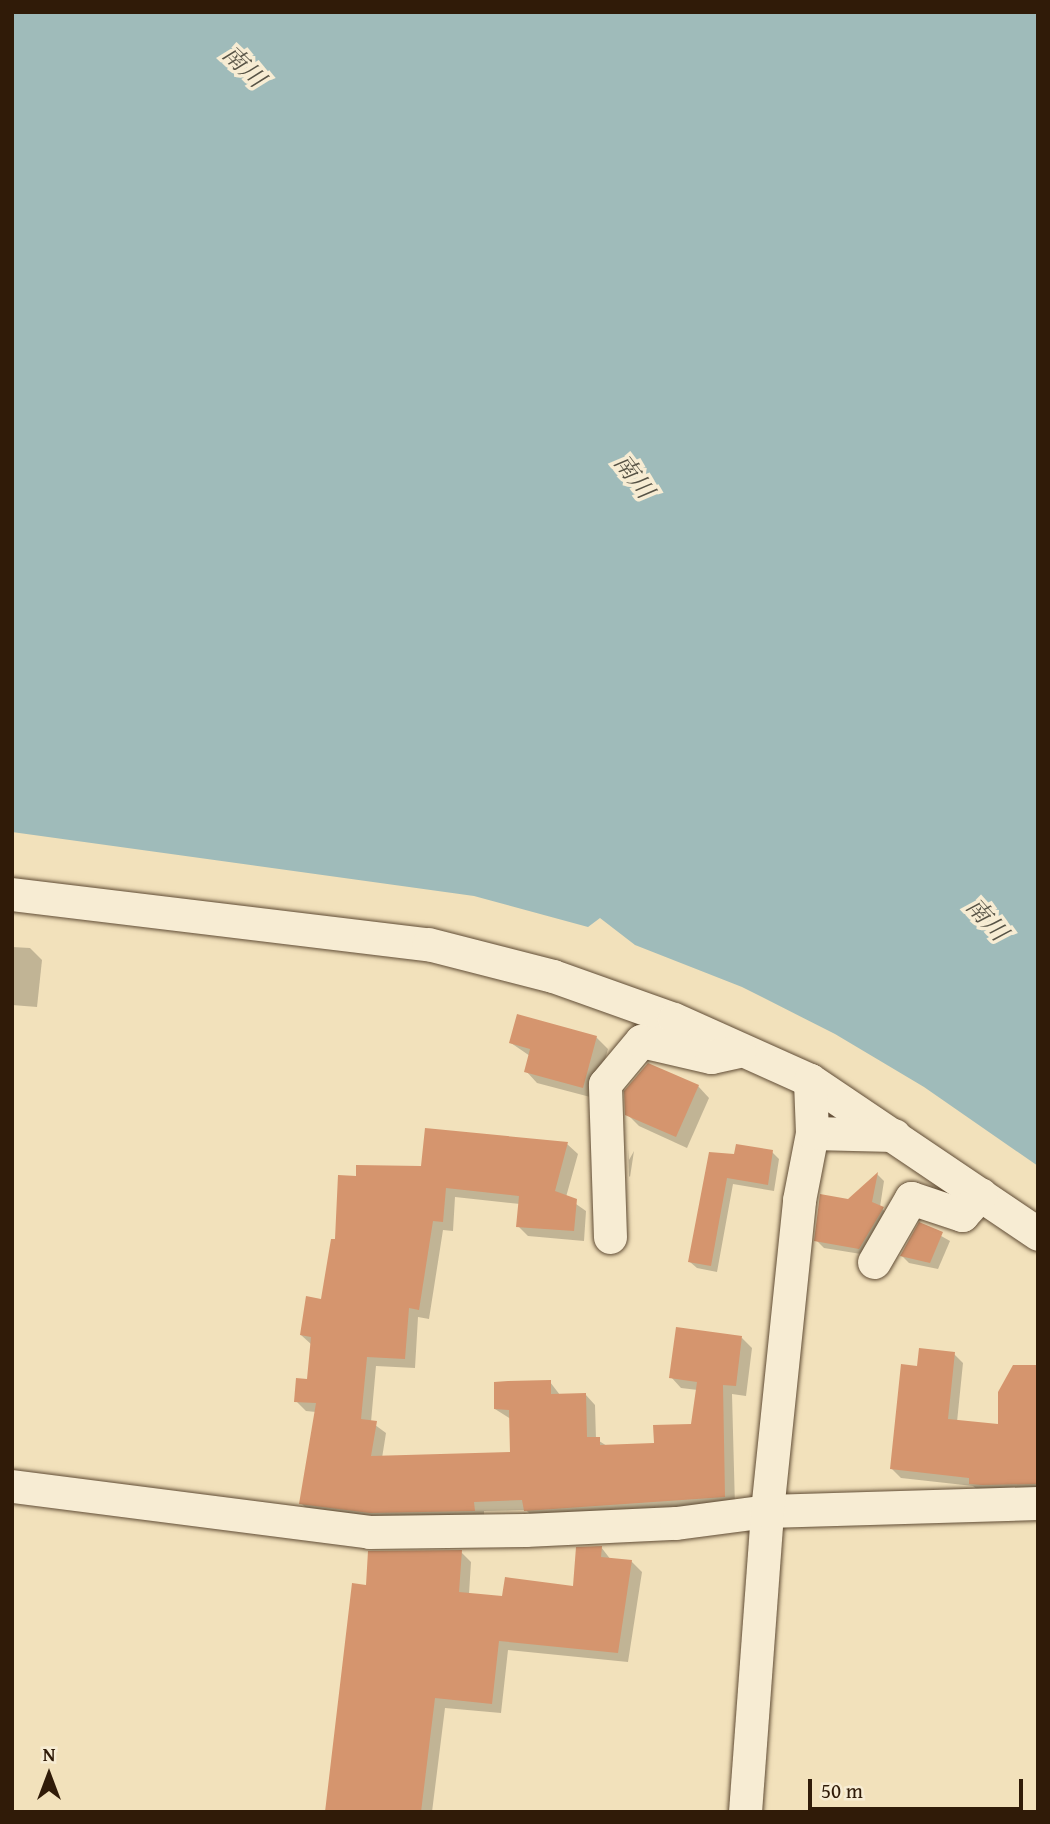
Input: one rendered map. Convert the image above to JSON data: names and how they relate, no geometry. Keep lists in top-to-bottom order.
{
  "water": ["南川"],
  "scale_bar": "50 m",
  "north": "top"
}
